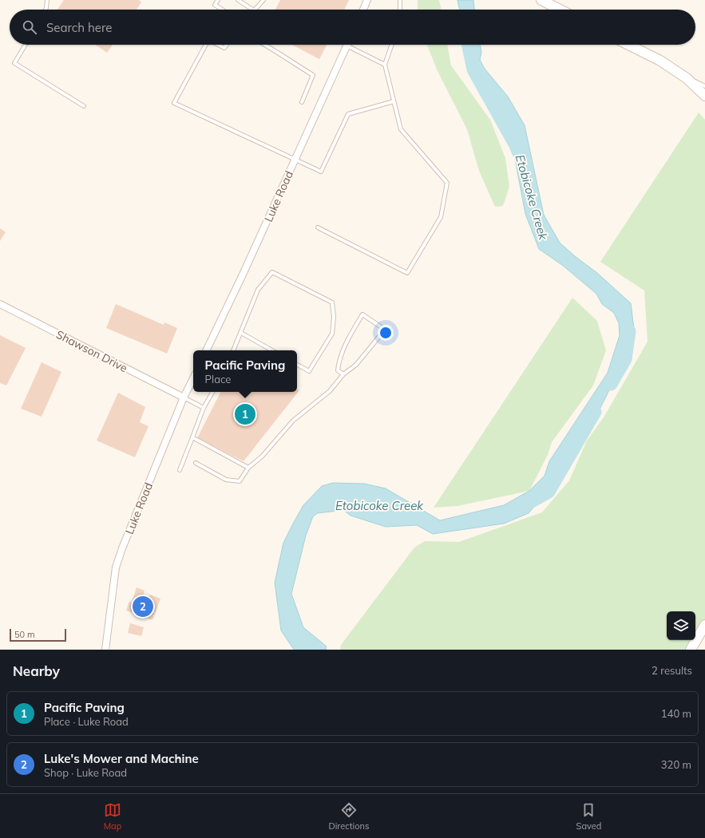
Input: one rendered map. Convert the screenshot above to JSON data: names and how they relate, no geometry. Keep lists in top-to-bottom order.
{
  "streets": {
    "street": ["Luke Road", "Shawson Drive"]
  },
  "crossings": [
    ["Luke Road", "Shawson Drive"]
  ],
  "water": ["Etobicoke Creek"],
  "scale_bar": "50 m",
  "page": {
    "search": "Search here",
    "popup": ["Pacific Paving", "Place"],
    "pins": ["1", "2"],
    "scale": "50 m",
    "heading": ["Nearby", "2 results"],
    "list": [
      {
        "mark": "1",
        "name": "Pacific Paving",
        "note": "Place · Luke Road",
        "value": "140 m"
      },
      {
        "mark": "2",
        "name": "Luke's Mower and Machine",
        "note": "Shop · Luke Road",
        "value": "320 m"
      }
    ],
    "nav": ["Map", "Directions", "Saved"]
  }
}
